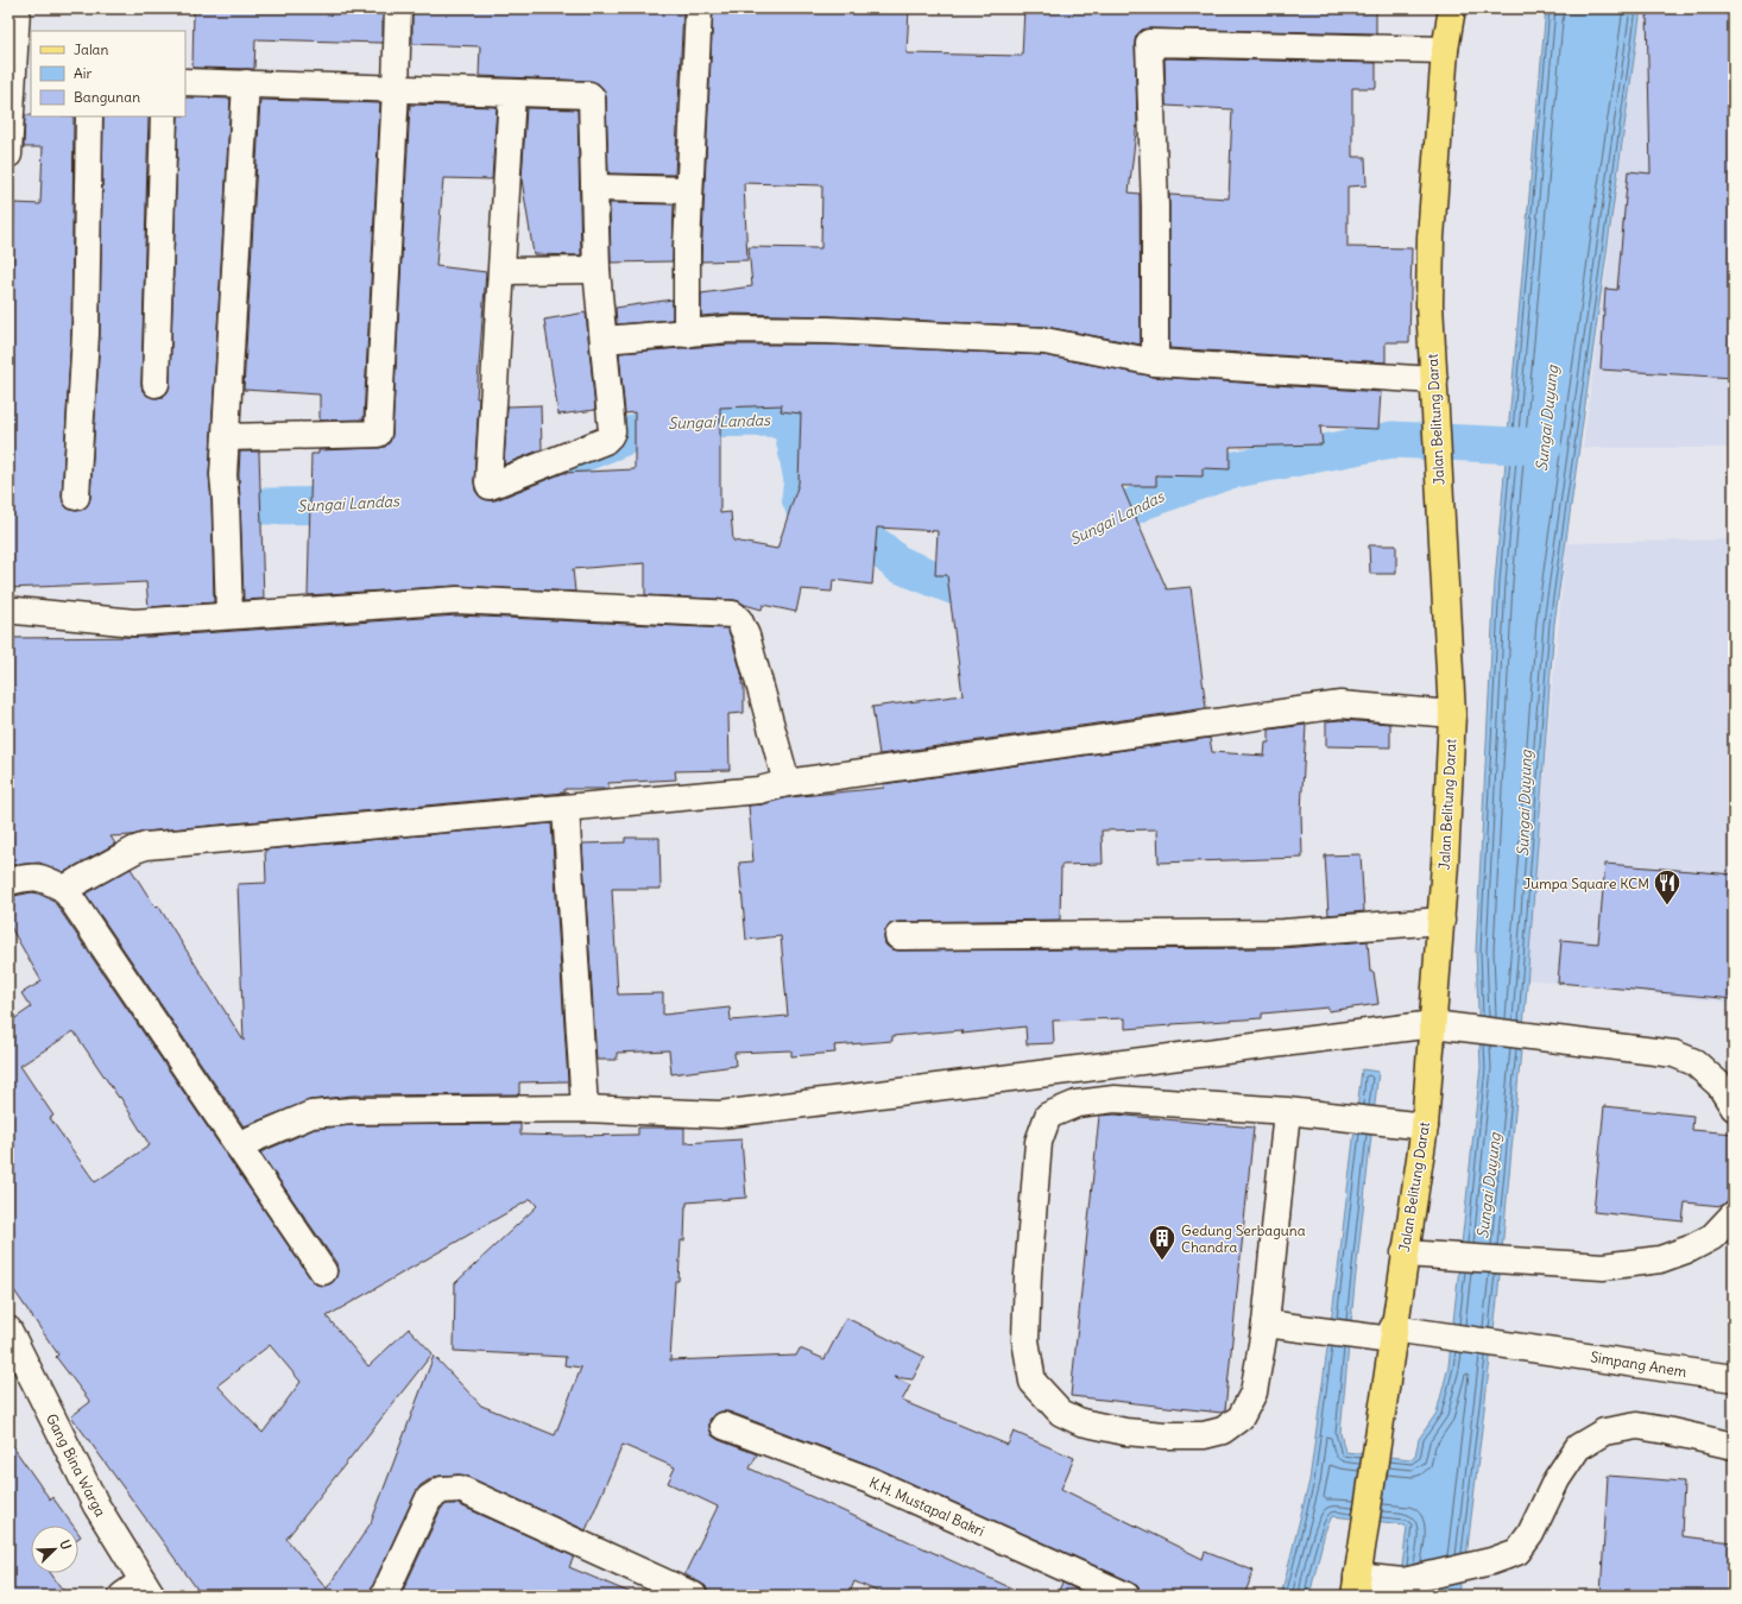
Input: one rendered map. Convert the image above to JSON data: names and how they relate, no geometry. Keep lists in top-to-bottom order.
{
  "streets": {
    "main road": ["Jalan Belitung Darat"],
    "street": ["Simpang Anem", "Gang Bina Warga", "K.H. Mustapal Bakri"]
  },
  "crossings": [
    ["Jalan Belitung Darat", "Simpang Anem"]
  ],
  "water": ["Sungai Duyung", "Sungai Landas"],
  "places": {
    "restaurant": ["Jumpa Square KCM"],
    "building": ["Gedung Serbaguna Chandra"]
  },
  "legend": ["Jalan", "Air", "Bangunan"],
  "north": "top right"
}
